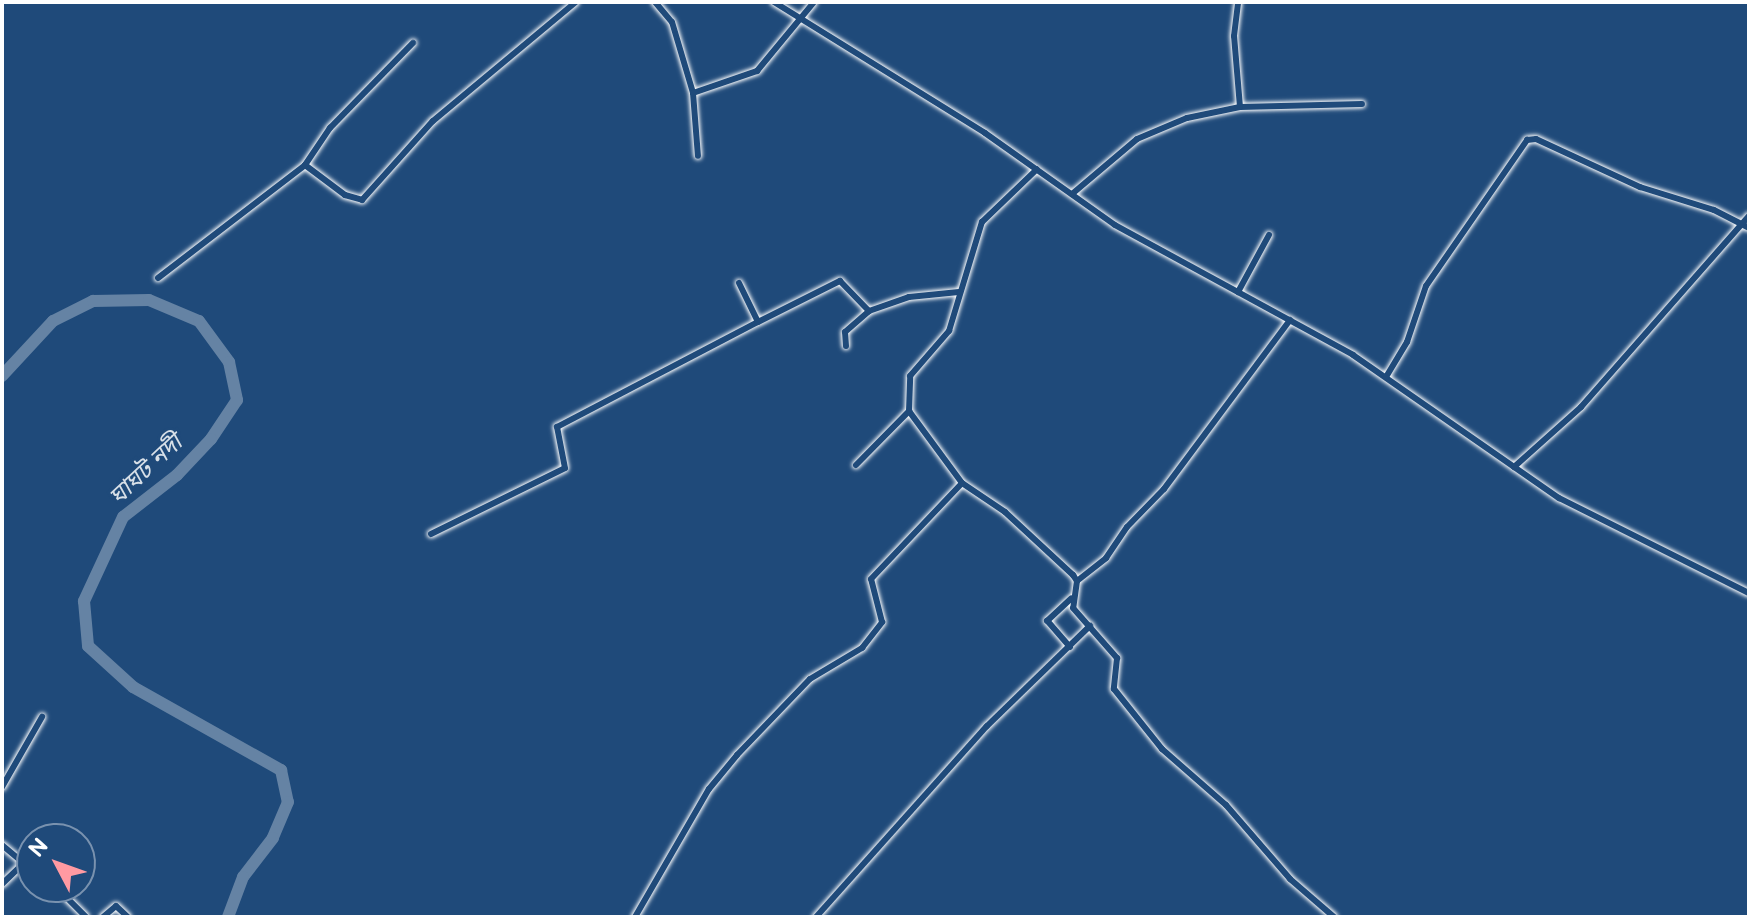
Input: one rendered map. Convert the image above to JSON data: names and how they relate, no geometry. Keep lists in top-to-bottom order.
{
  "water": ["ঘাঘট নদী"],
  "north": "top left"
}
